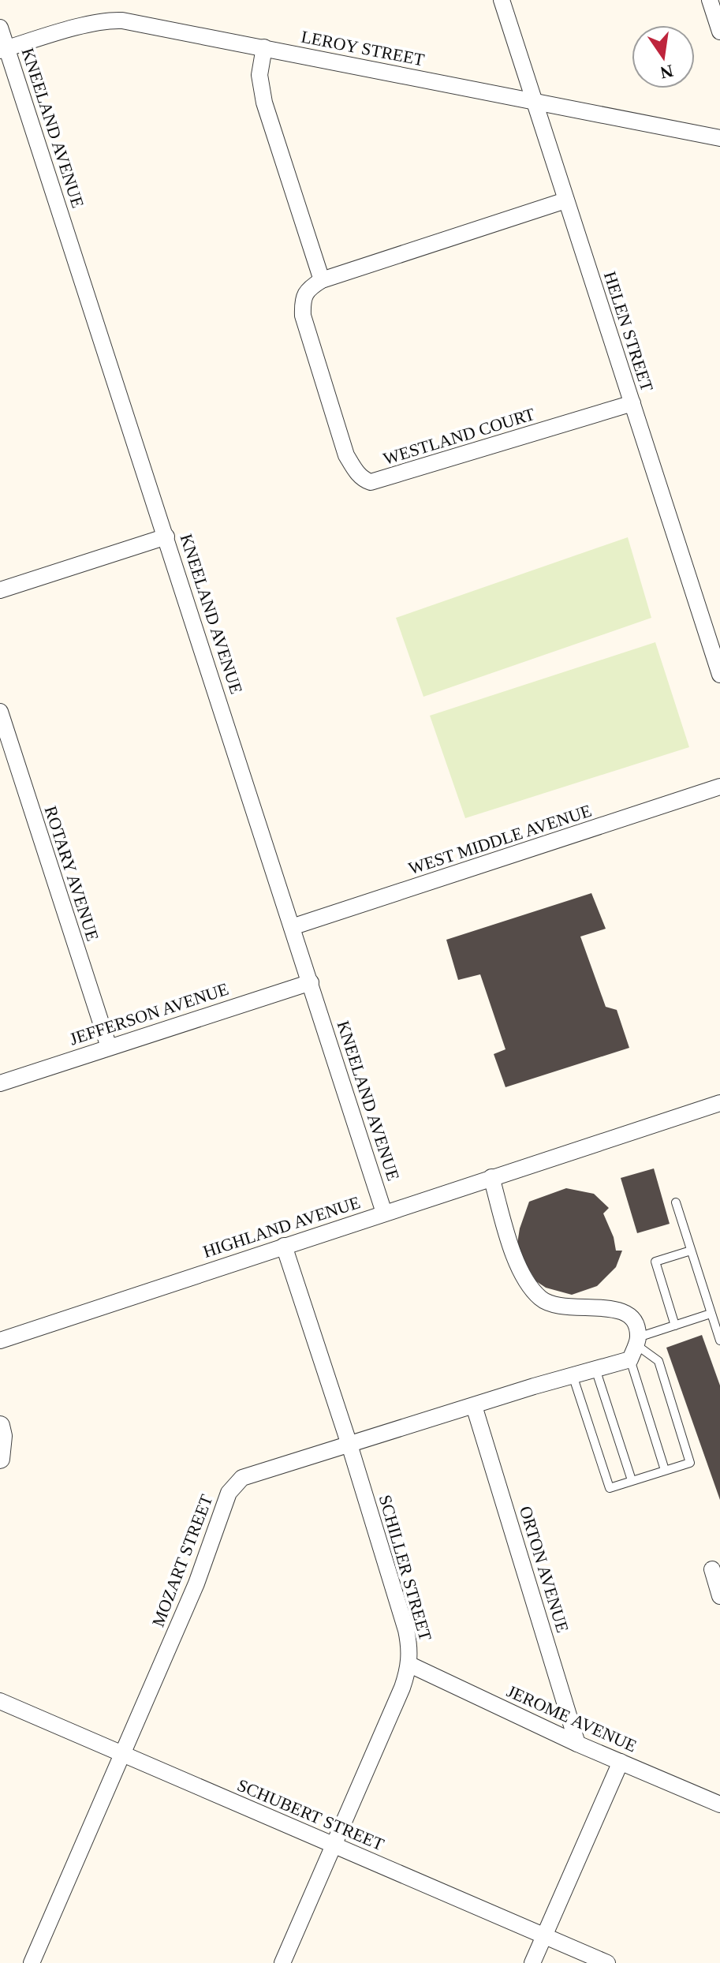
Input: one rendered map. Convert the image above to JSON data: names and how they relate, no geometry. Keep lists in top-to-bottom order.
{
  "streets": {
    "street": [
      "LEROY STREET",
      "KNEELAND AVENUE",
      "HELEN STREET",
      "WESTLAND COURT",
      "WEST MIDDLE AVENUE",
      "ROTARY AVENUE",
      "JEFFERSON AVENUE",
      "HIGHLAND AVENUE",
      "MOZART STREET",
      "SCHILLER STREET",
      "ORTON AVENUE",
      "JEROME AVENUE",
      "SCHUBERT STREET"
    ]
  },
  "crossings": [
    ["LEROY STREET", "KNEELAND AVENUE"],
    ["LEROY STREET", "HELEN STREET"],
    ["KNEELAND AVENUE", "WEST MIDDLE AVENUE"],
    ["KNEELAND AVENUE", "JEFFERSON AVENUE"],
    ["KNEELAND AVENUE", "HIGHLAND AVENUE"],
    ["HELEN STREET", "WESTLAND COURT"],
    ["ROTARY AVENUE", "JEFFERSON AVENUE"],
    ["HIGHLAND AVENUE", "SCHILLER STREET"],
    ["MOZART STREET", "SCHILLER STREET"],
    ["MOZART STREET", "ORTON AVENUE"],
    ["MOZART STREET", "SCHUBERT STREET"],
    ["SCHILLER STREET", "JEROME AVENUE"],
    ["SCHILLER STREET", "SCHUBERT STREET"],
    ["ORTON AVENUE", "JEROME AVENUE"]
  ],
  "north": "bottom"
}
